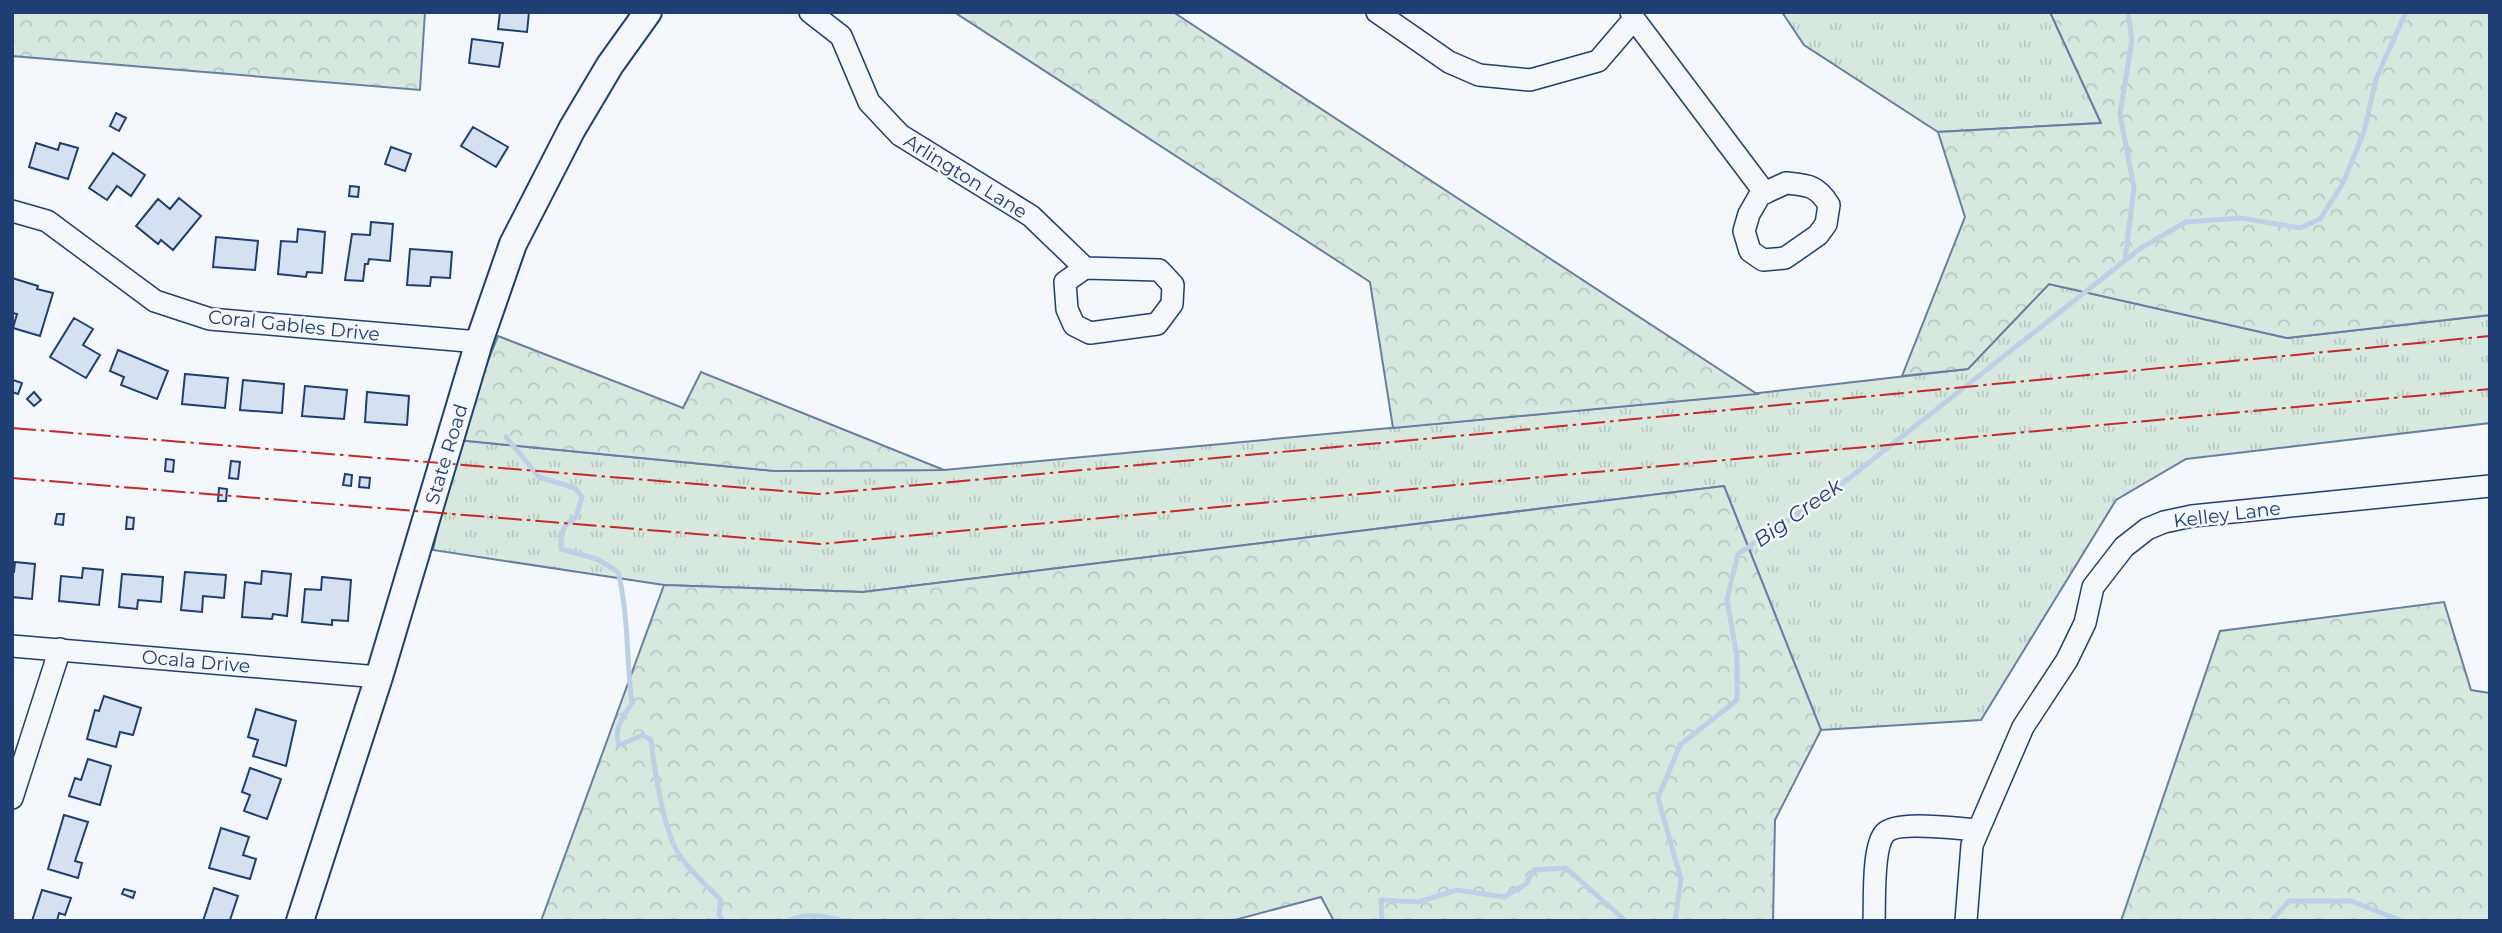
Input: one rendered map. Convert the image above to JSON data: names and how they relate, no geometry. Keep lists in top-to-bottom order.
{
  "streets": {
    "main road": ["State Road"],
    "street": [
      "Arlington Lane",
      "Coral Gables Drive",
      "Kelley Lane",
      "Ocala Drive"
    ]
  },
  "crossings": [
    ["Coral Gables Drive", "State Road"],
    ["State Road", "Ocala Drive"]
  ],
  "water": ["Big Creek"]
}
